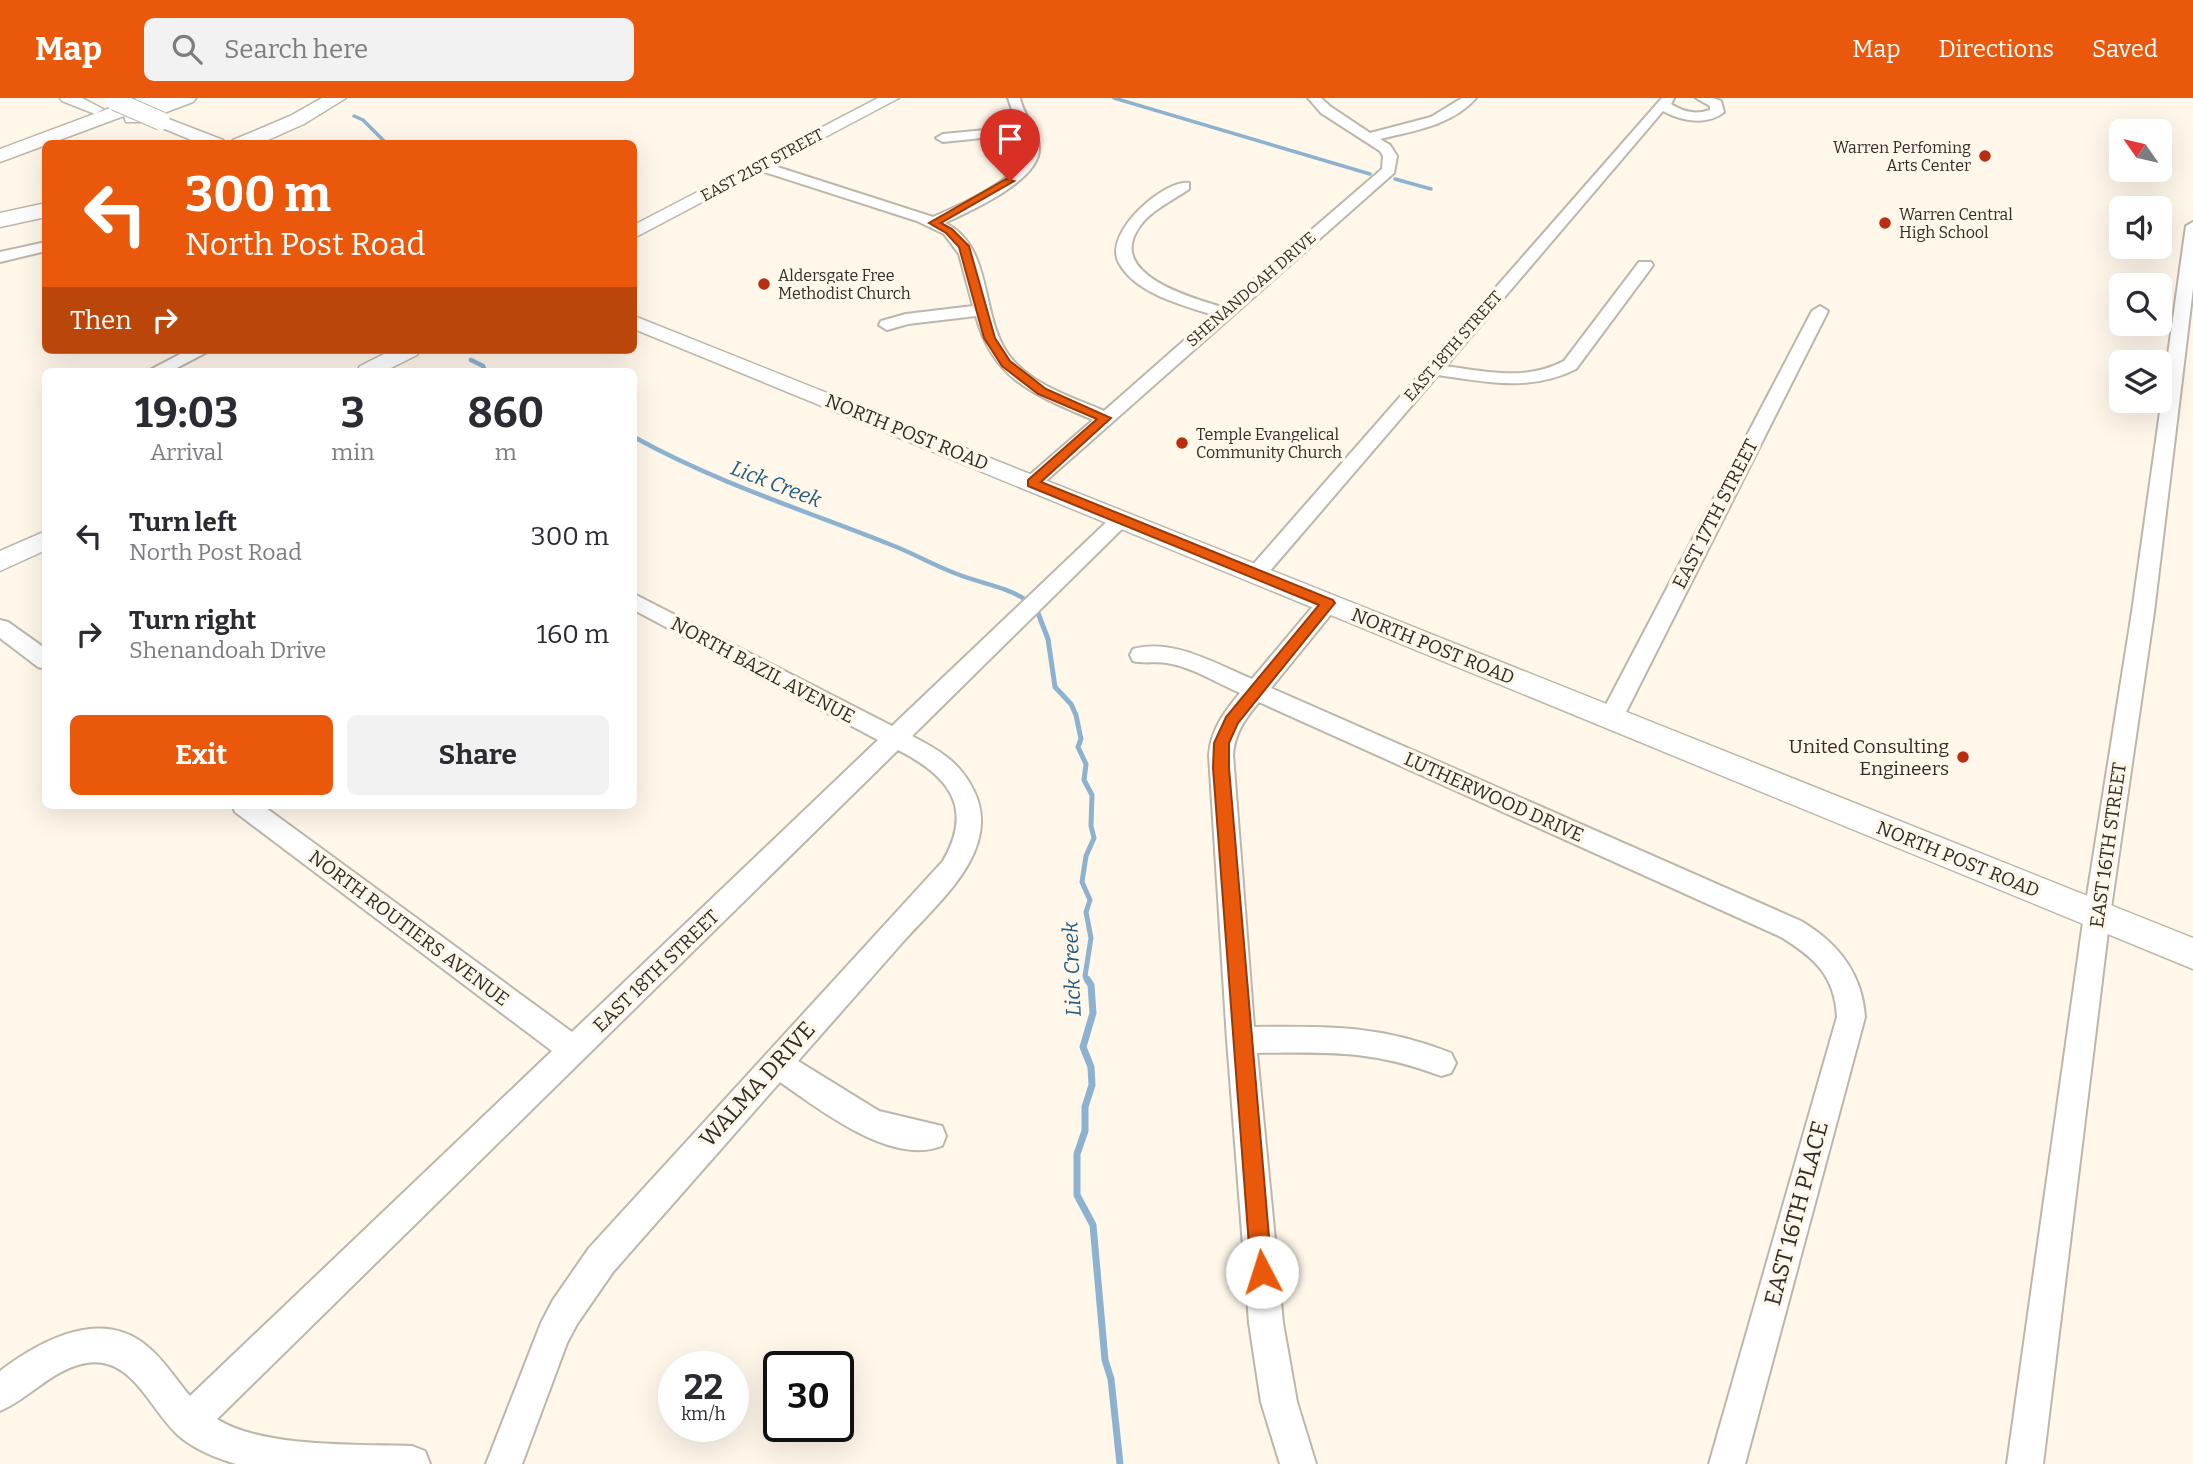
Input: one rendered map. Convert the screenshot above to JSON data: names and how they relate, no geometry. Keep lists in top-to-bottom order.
{
  "streets": {
    "main road": ["EAST 21ST STREET", "NORTH POST ROAD"],
    "street": [
      "SHENANDOAH DRIVE",
      "EAST 18TH STREET",
      "EAST 17TH STREET",
      "NORTH BAZIL AVENUE",
      "LUTHERWOOD DRIVE",
      "EAST 16TH STREET",
      "NORTH ROUTIERS AVENUE",
      "WALMA DRIVE",
      "EAST 16TH PLACE"
    ]
  },
  "crossings": [
    ["SHENANDOAH DRIVE", "NORTH POST ROAD"],
    ["EAST 18TH STREET", "NORTH POST ROAD"],
    ["EAST 18TH STREET", "NORTH BAZIL AVENUE"],
    ["EAST 18TH STREET", "NORTH ROUTIERS AVENUE"],
    ["EAST 18TH STREET", "WALMA DRIVE"],
    ["NORTH POST ROAD", "EAST 17TH STREET"],
    ["NORTH POST ROAD", "EAST 16TH STREET"],
    ["NORTH BAZIL AVENUE", "WALMA DRIVE"],
    ["LUTHERWOOD DRIVE", "EAST 16TH PLACE"]
  ],
  "water": ["Lick Creek"],
  "places": [
    "Warren Perfoming Arts Center",
    "Warren Central High School",
    "Aldersgate Free Methodist Church",
    "Temple Evangelical Community Church",
    "United Consulting Engineers"
  ],
  "north": "top left",
  "page": {
    "header": "Map",
    "search": "Search here",
    "nav": ["Map", "Directions", "Saved"],
    "turn": ["300 m", "North Post Road"],
    "then": "Then",
    "eta": [
      "19:03",
      "Arrival",
      "3",
      "min",
      "860",
      "m"
    ],
    "list": [
      {
        "name": "Turn left",
        "note": "North Post Road",
        "value": "300 m"
      },
      {
        "name": "Turn right",
        "note": "Shenandoah Drive",
        "value": "160 m"
      }
    ],
    "buttons": ["Exit", "Share"],
    "speed": "22 km/h",
    "limit": "30"
  }
}
